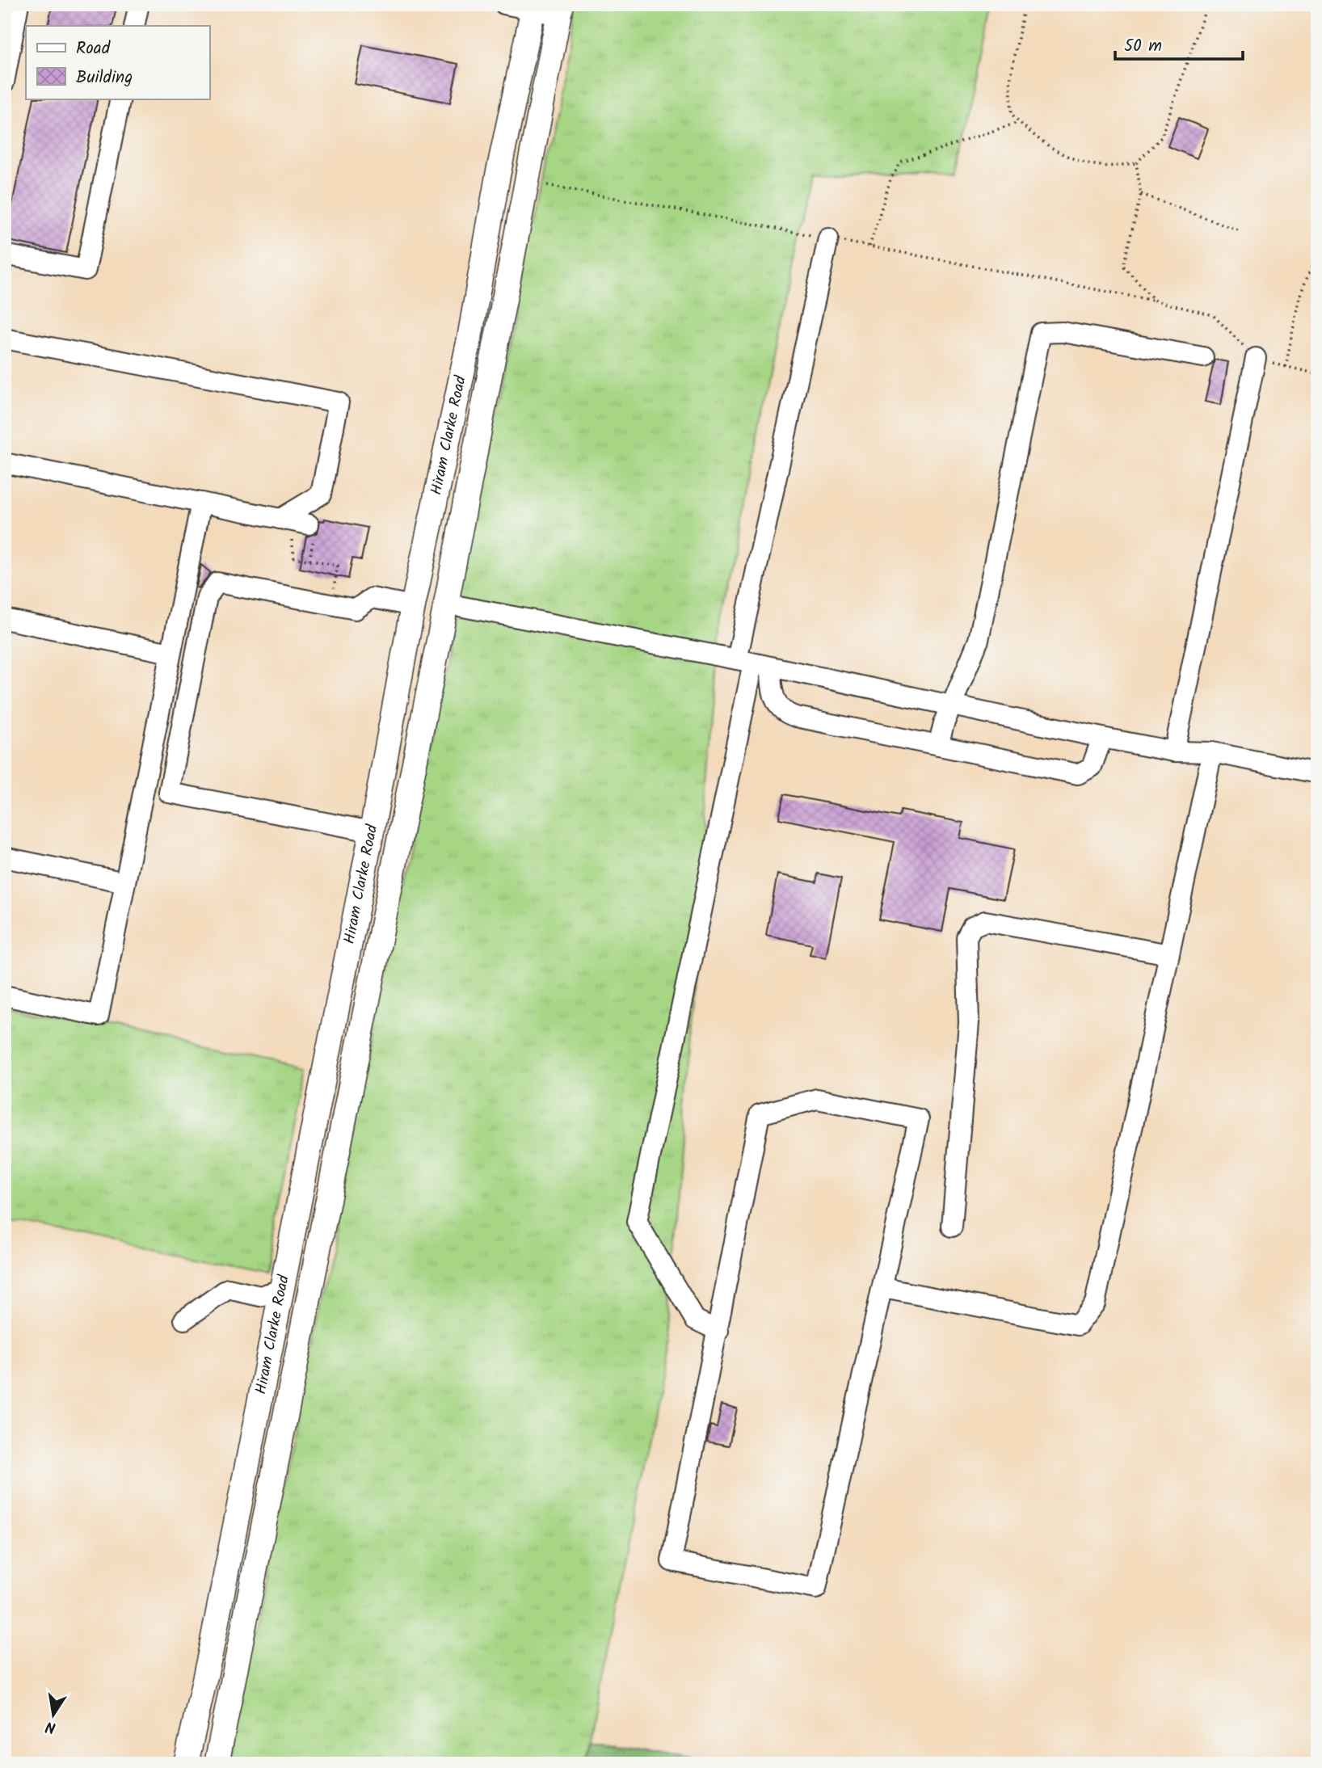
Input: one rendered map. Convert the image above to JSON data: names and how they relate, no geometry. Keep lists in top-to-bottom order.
{
  "streets": {
    "main road": ["Hiram Clarke Road"]
  },
  "legend": ["Road", "Building"],
  "scale_bar": "50 m",
  "north": "bottom"
}
